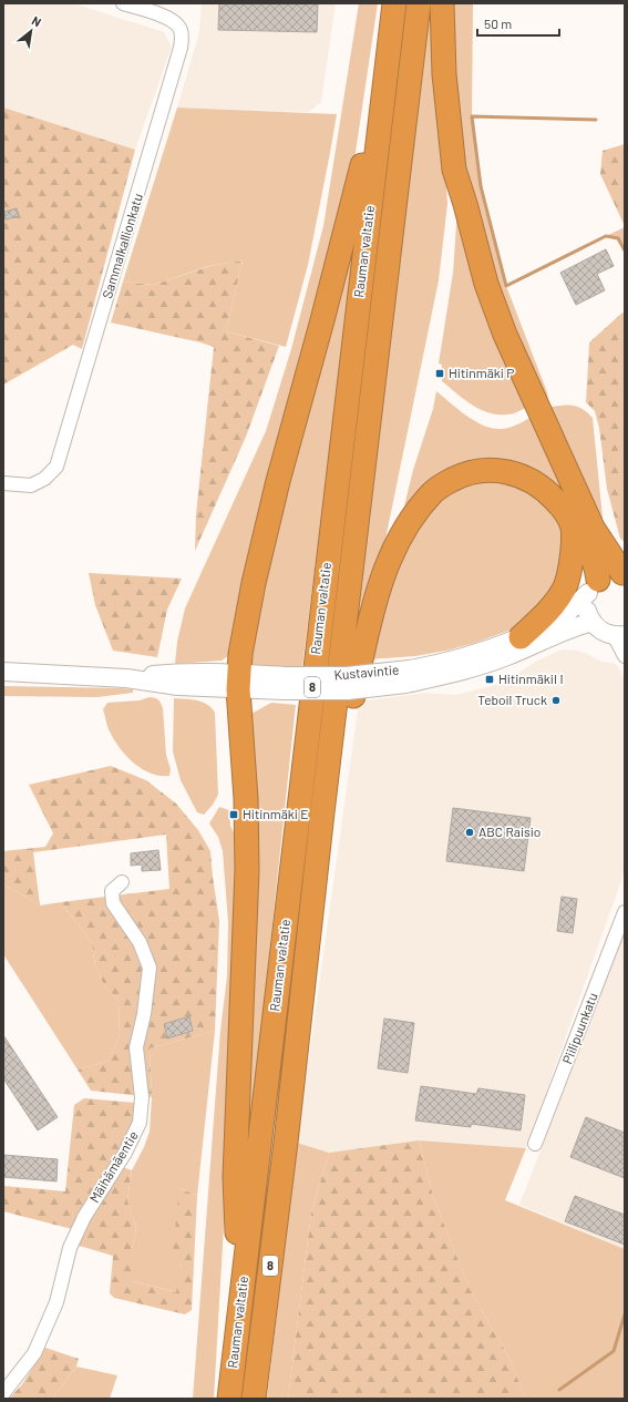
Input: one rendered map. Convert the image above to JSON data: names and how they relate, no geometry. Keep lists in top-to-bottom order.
{
  "streets": {
    "highway": ["Rauman valtatie", "8"],
    "main road": ["Kustavintie"],
    "street": ["Sammalkallionkatu", "Piilipuunkatu", "Mäihämäentie"]
  },
  "places": {
    "transit": ["Hitinmäki P", "HitinmäkiI I", "Hitinmäki E"],
    "other": ["Teboil Truck", "ABC Raisio"]
  },
  "scale_bar": "50 m",
  "north": "top right"
}
